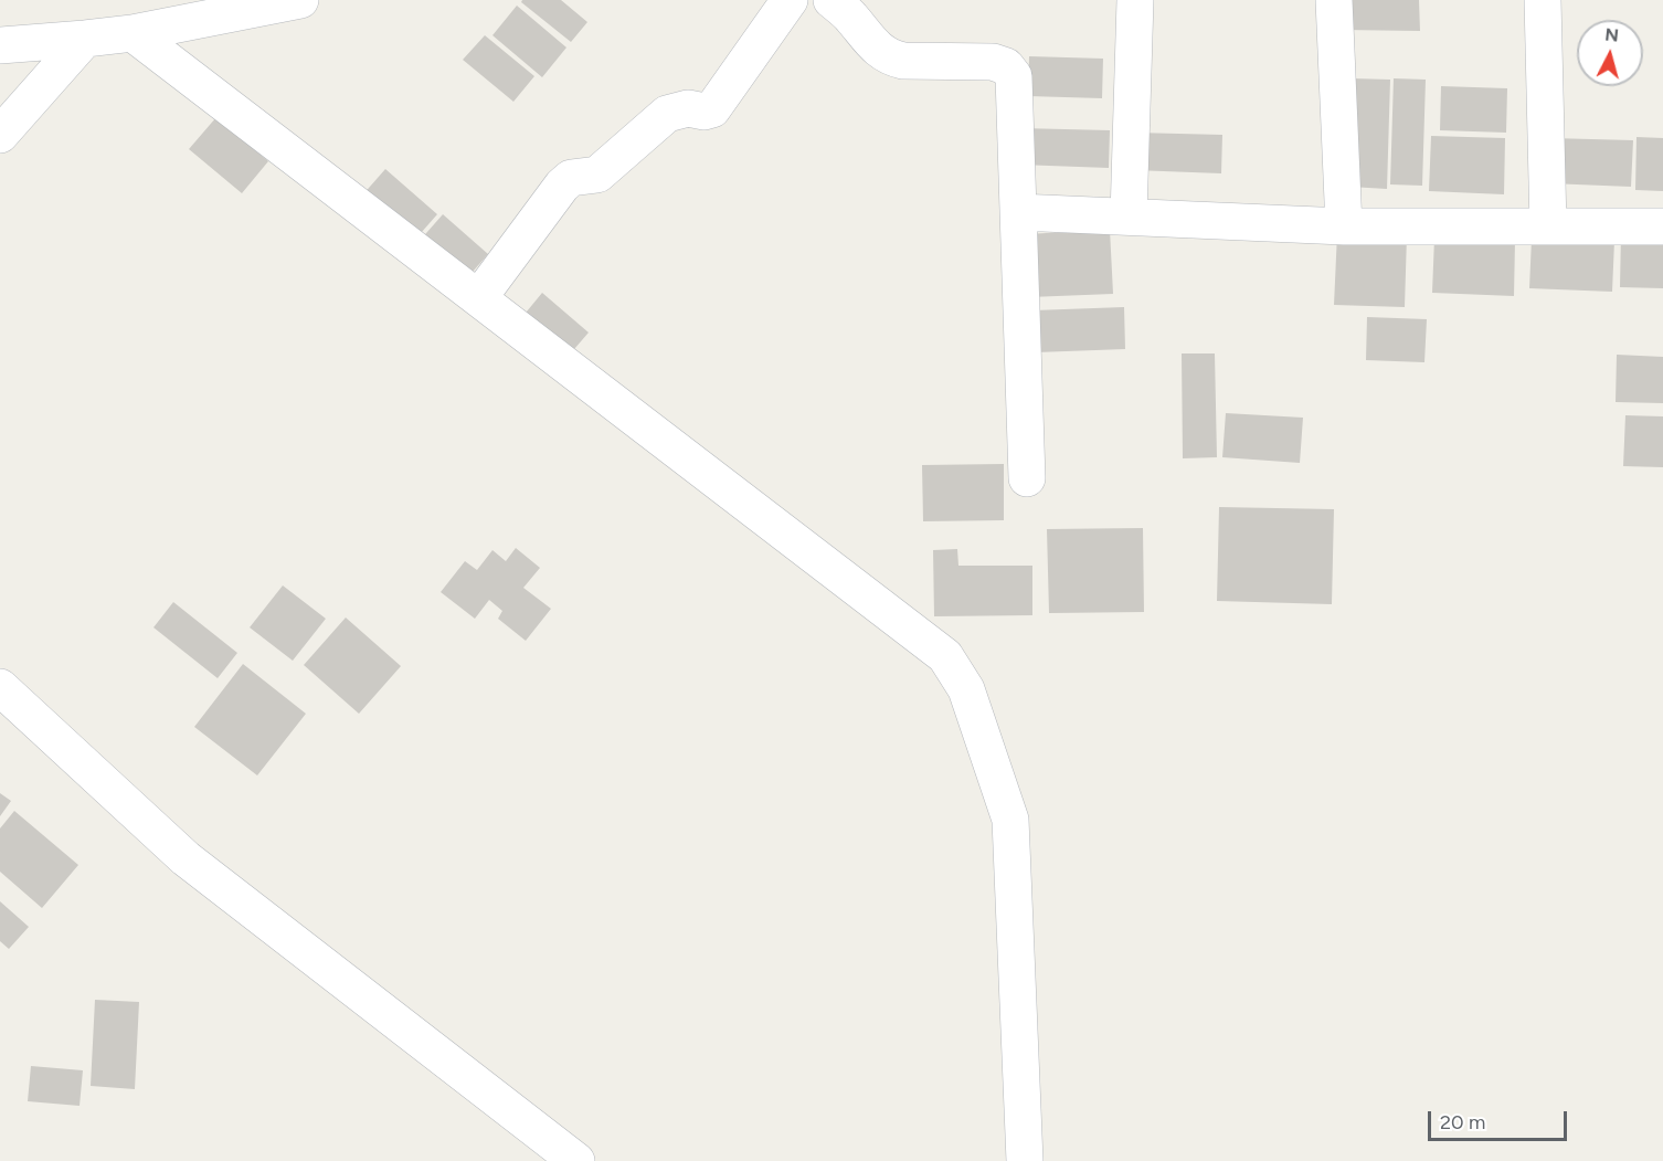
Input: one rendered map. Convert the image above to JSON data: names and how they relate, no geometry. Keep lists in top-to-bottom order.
{
  "scale_bar": "20 m",
  "north": "top"
}
